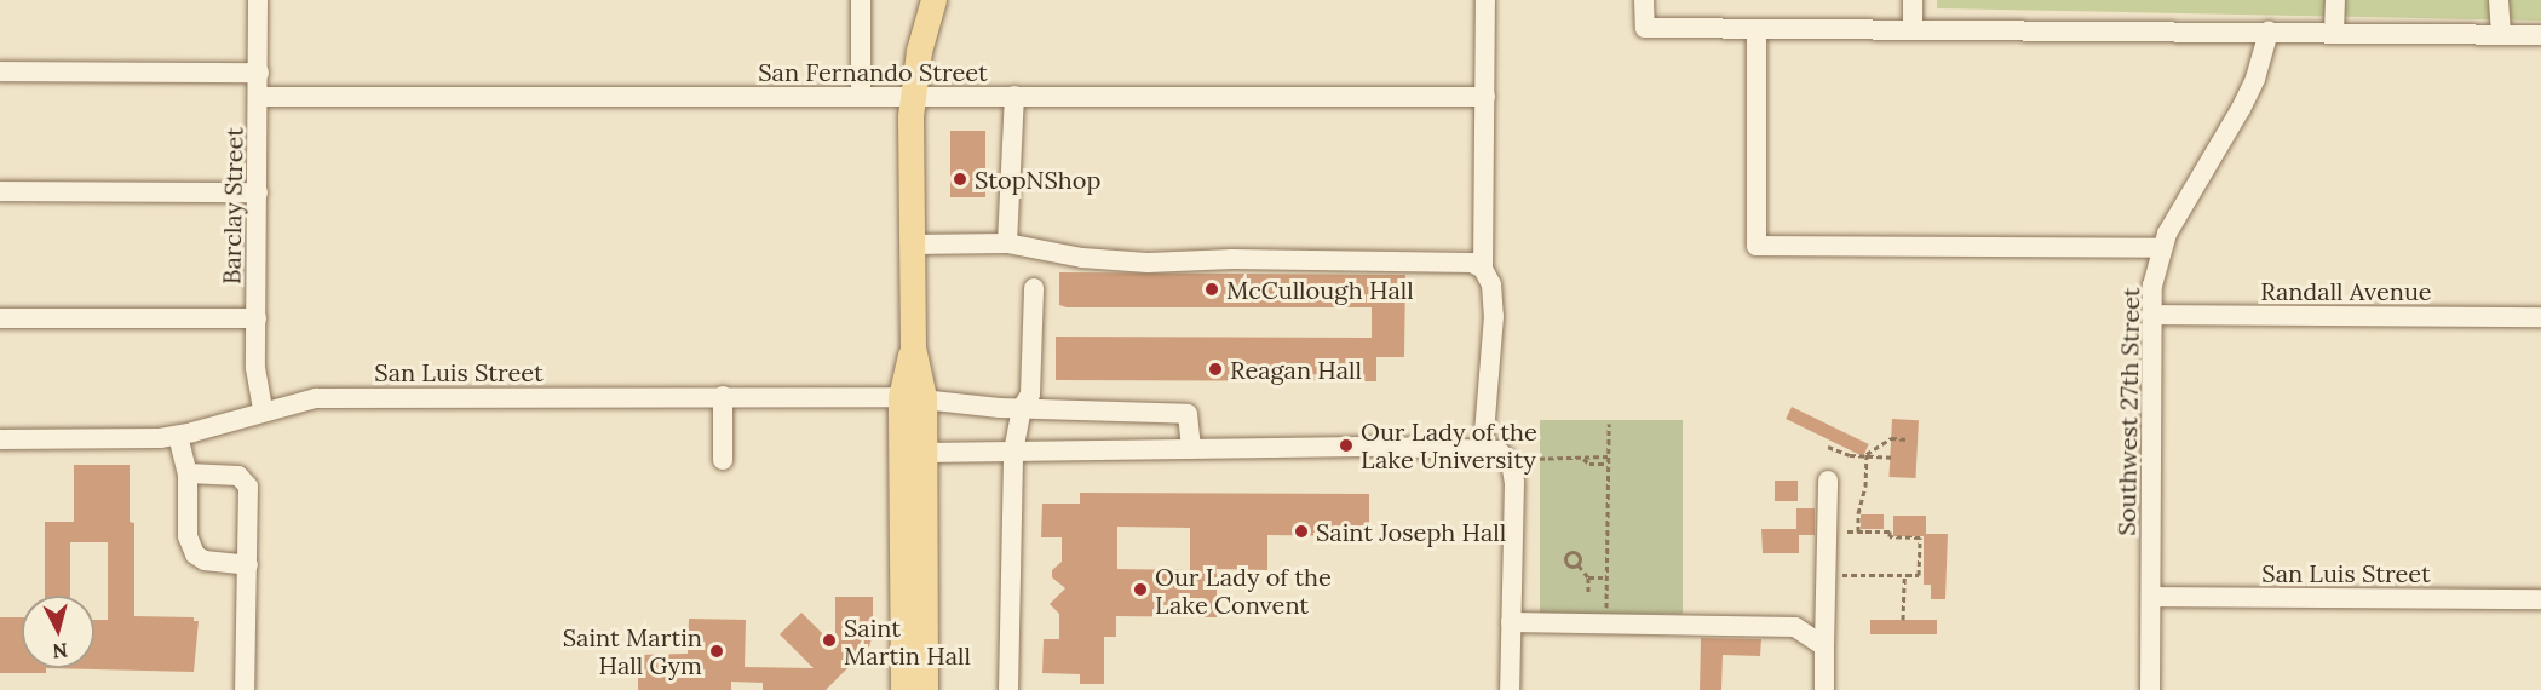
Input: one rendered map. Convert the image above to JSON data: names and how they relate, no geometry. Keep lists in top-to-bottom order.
{
  "streets": {
    "street": [
      "San Fernando Street",
      "Barclay Street",
      "Randall Avenue",
      "San Luis Street",
      "Southwest 27th Street"
    ]
  },
  "crossings": [
    ["San Fernando Street", "Barclay Street"],
    ["Barclay Street", "San Luis Street"],
    ["Randall Avenue", "Southwest 27th Street"],
    ["San Luis Street", "Southwest 27th Street"]
  ],
  "places": [
    "StopNShop",
    "McCullough Hall",
    "Reagan Hall",
    "Our Lady of the Lake University",
    "Saint Joseph Hall",
    "Our Lady of the Lake Convent",
    "Saint Martin Hall",
    "Saint Martin Hall Gym"
  ],
  "north": "bottom"
}
